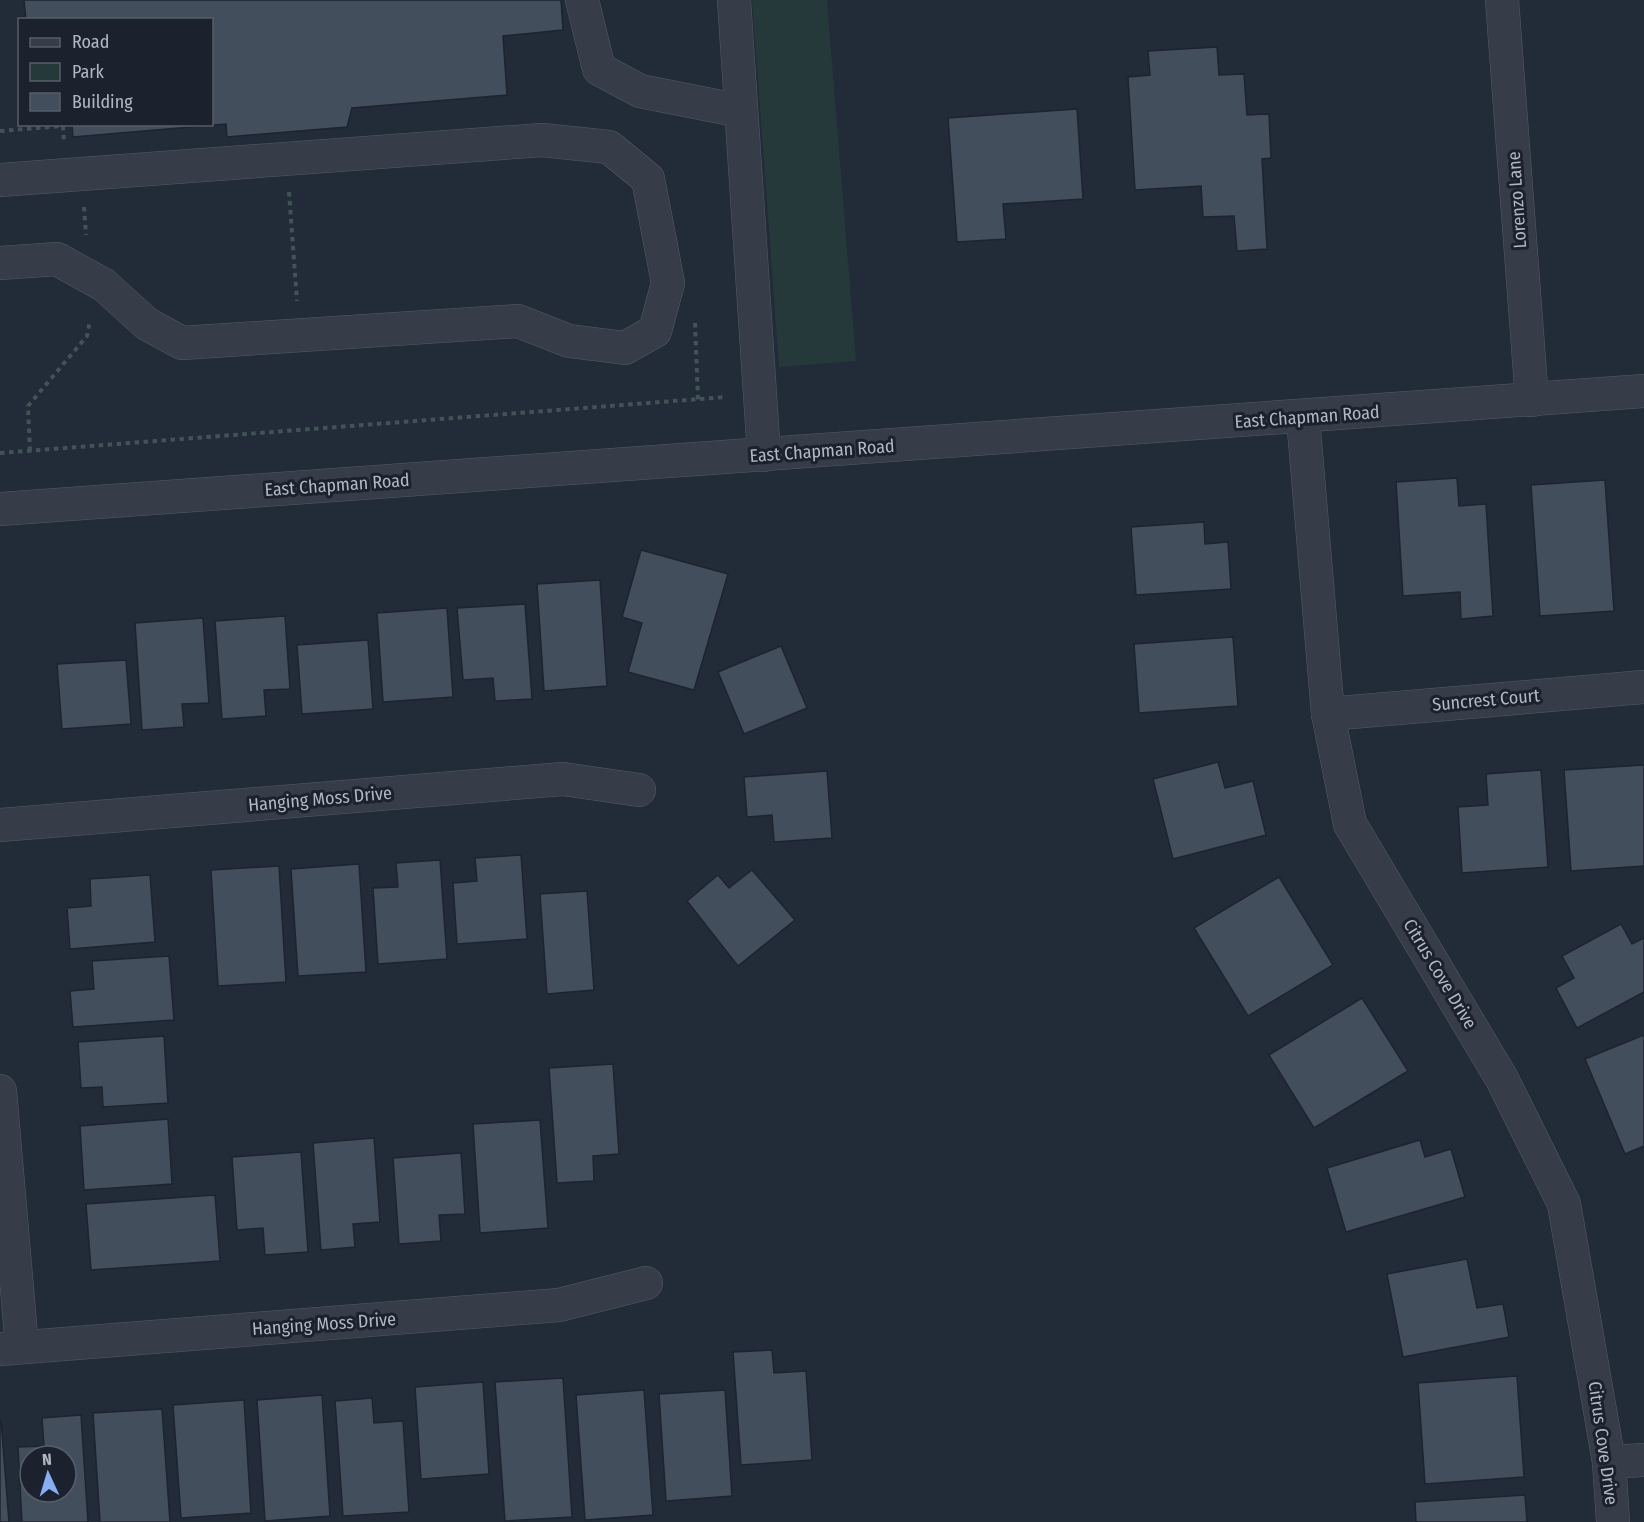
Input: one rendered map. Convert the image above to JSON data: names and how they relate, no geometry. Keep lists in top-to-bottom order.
{
  "streets": {
    "street": [
      "Lorenzo Lane",
      "East Chapman Road",
      "Suncrest Court",
      "Hanging Moss Drive",
      "Citrus Cove Drive"
    ]
  },
  "crossings": [
    ["Lorenzo Lane", "East Chapman Road"],
    ["East Chapman Road", "Citrus Cove Drive"],
    ["Suncrest Court", "Citrus Cove Drive"]
  ],
  "legend": ["Road", "Park", "Building"],
  "north": "top"
}
